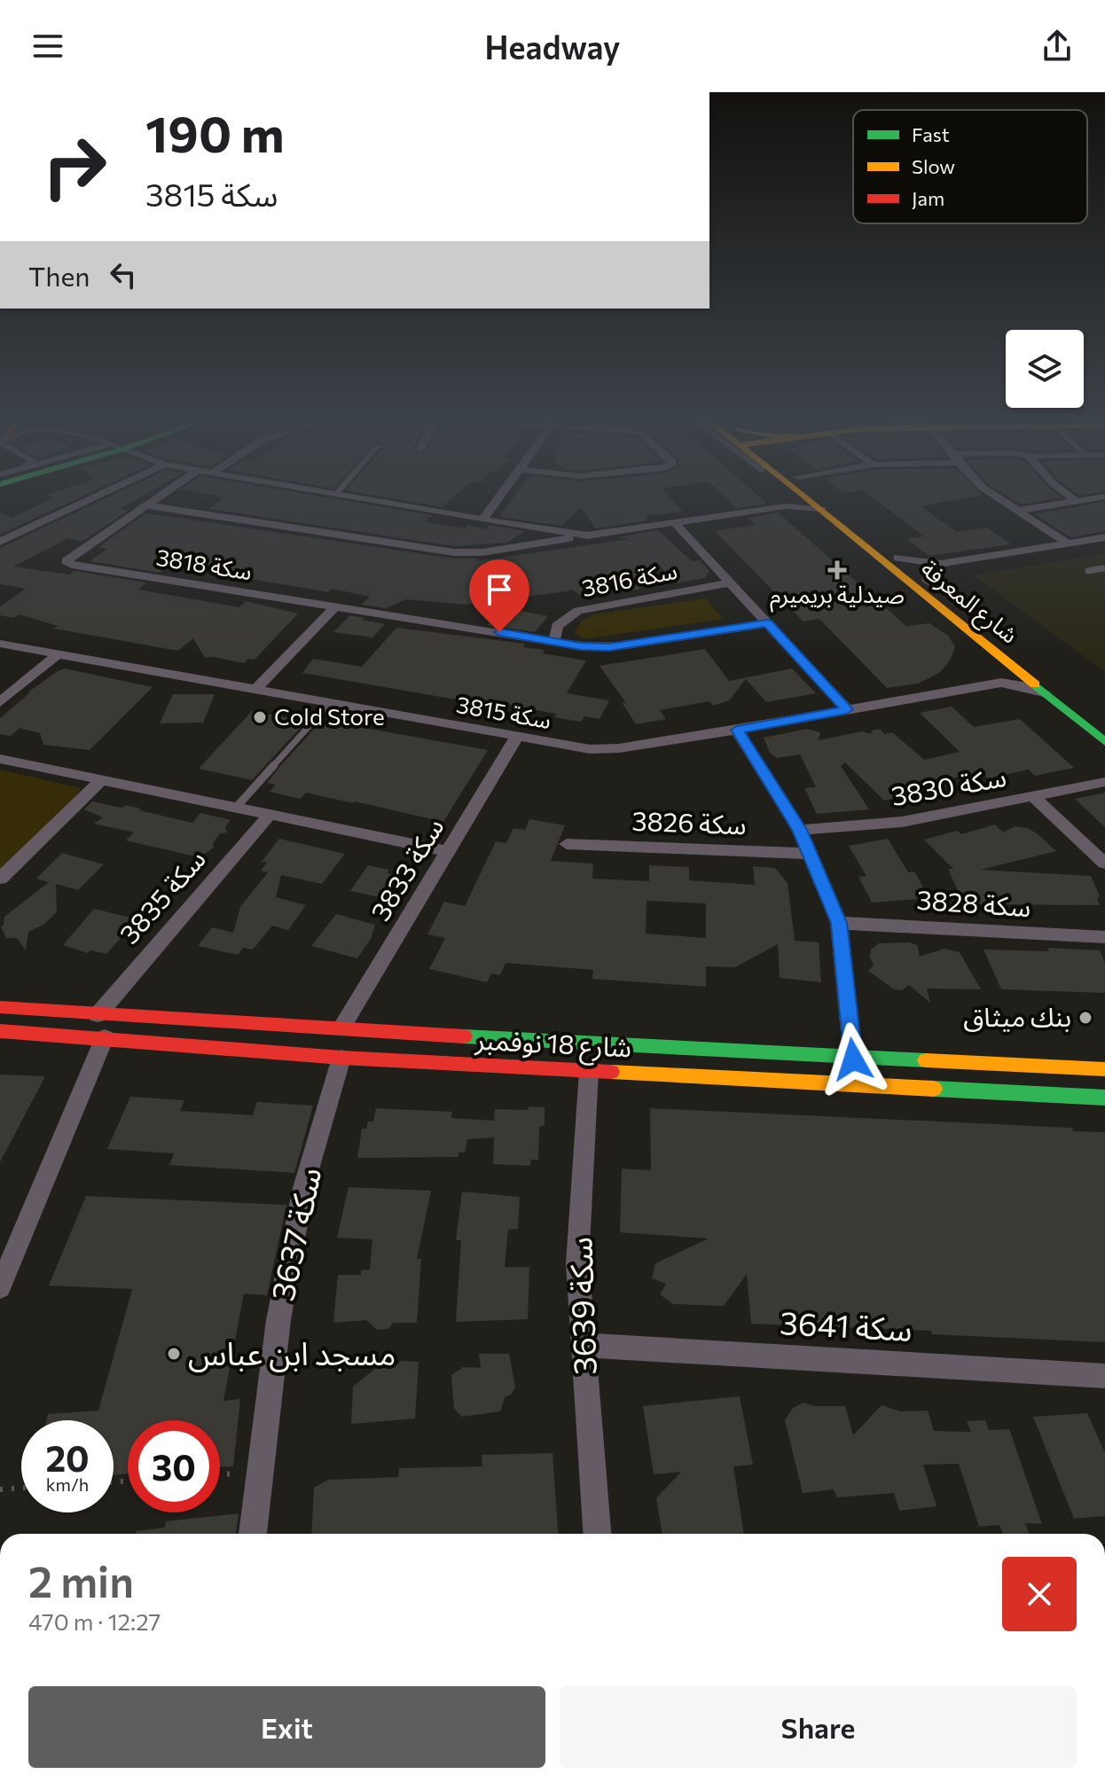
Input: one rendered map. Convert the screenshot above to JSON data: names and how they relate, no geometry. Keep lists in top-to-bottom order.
{
  "streets": {
    "main road": ["شارع المعرفة", "شارع 18 نوفمبر"],
    "street": [
      "سكة 3818",
      "سكة 3816",
      "سكة 3815",
      "سكة 3830",
      "سكة 3826",
      "سكة 3833",
      "سكة 3835",
      "سكة 3828",
      "سكة 3637",
      "سكة 3639",
      "سكة 3641"
    ]
  },
  "crossings": [
    ["سكة 3818", "سكة 3816"],
    ["سكة 3816", "سكة 3815"],
    ["شارع المعرفة", "سكة 3815"],
    ["سكة 3815", "سكة 3833"],
    ["سكة 3833", "شارع 18 نوفمبر"],
    ["سكة 3835", "شارع 18 نوفمبر"],
    ["شارع 18 نوفمبر", "سكة 3637"],
    ["شارع 18 نوفمبر", "سكة 3639"],
    ["سكة 3639", "سكة 3641"]
  ],
  "places": {
    "health": ["صيدلية بريميرم"],
    "other": ["Cold Store", "بنك ميثاق", "مسجد ابن عباس"]
  },
  "legend": ["Fast", "Slow", "Jam"],
  "page": {
    "header": "Headway",
    "turn": ["190 m", "سكة 3815"],
    "then": "Then",
    "speed": "20 km/h",
    "limit": "30",
    "heading": ["2 min", "470 m · 12:27"],
    "buttons": ["Exit", "Share"]
  }
}
